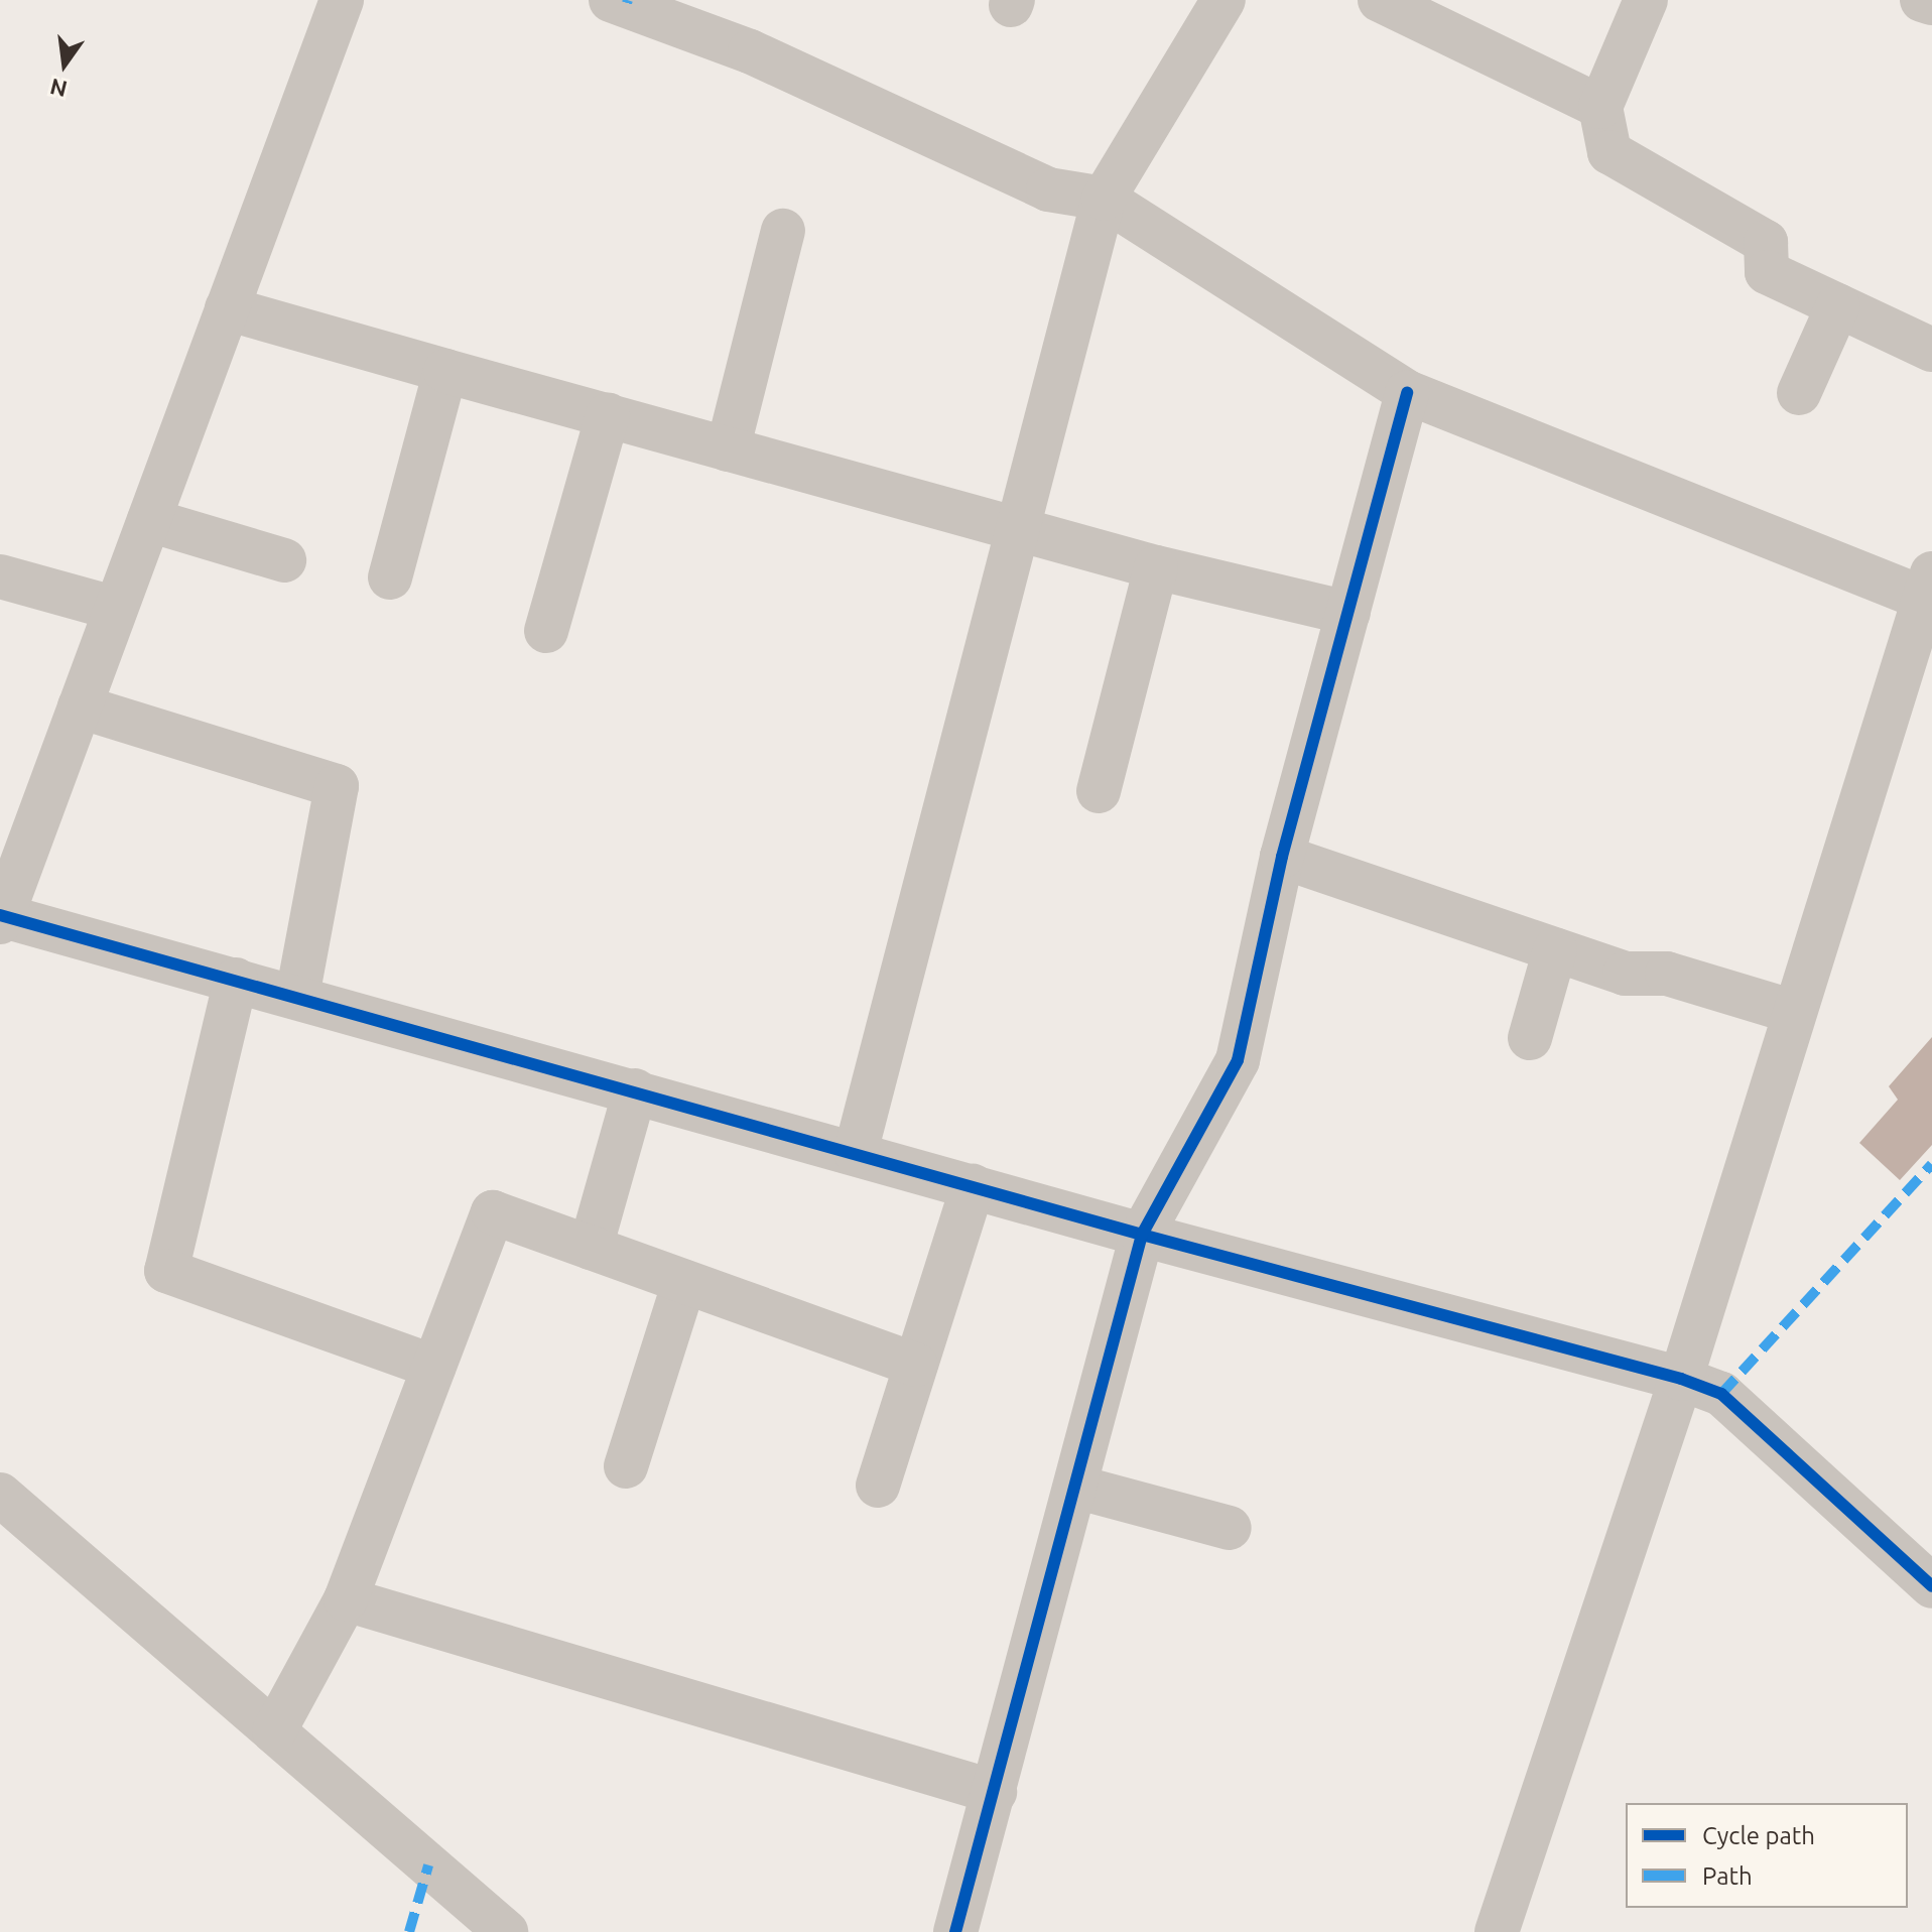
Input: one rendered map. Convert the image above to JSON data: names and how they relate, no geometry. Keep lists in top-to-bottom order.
{
  "legend": ["Cycle path", "Path"],
  "north": "bottom"
}
